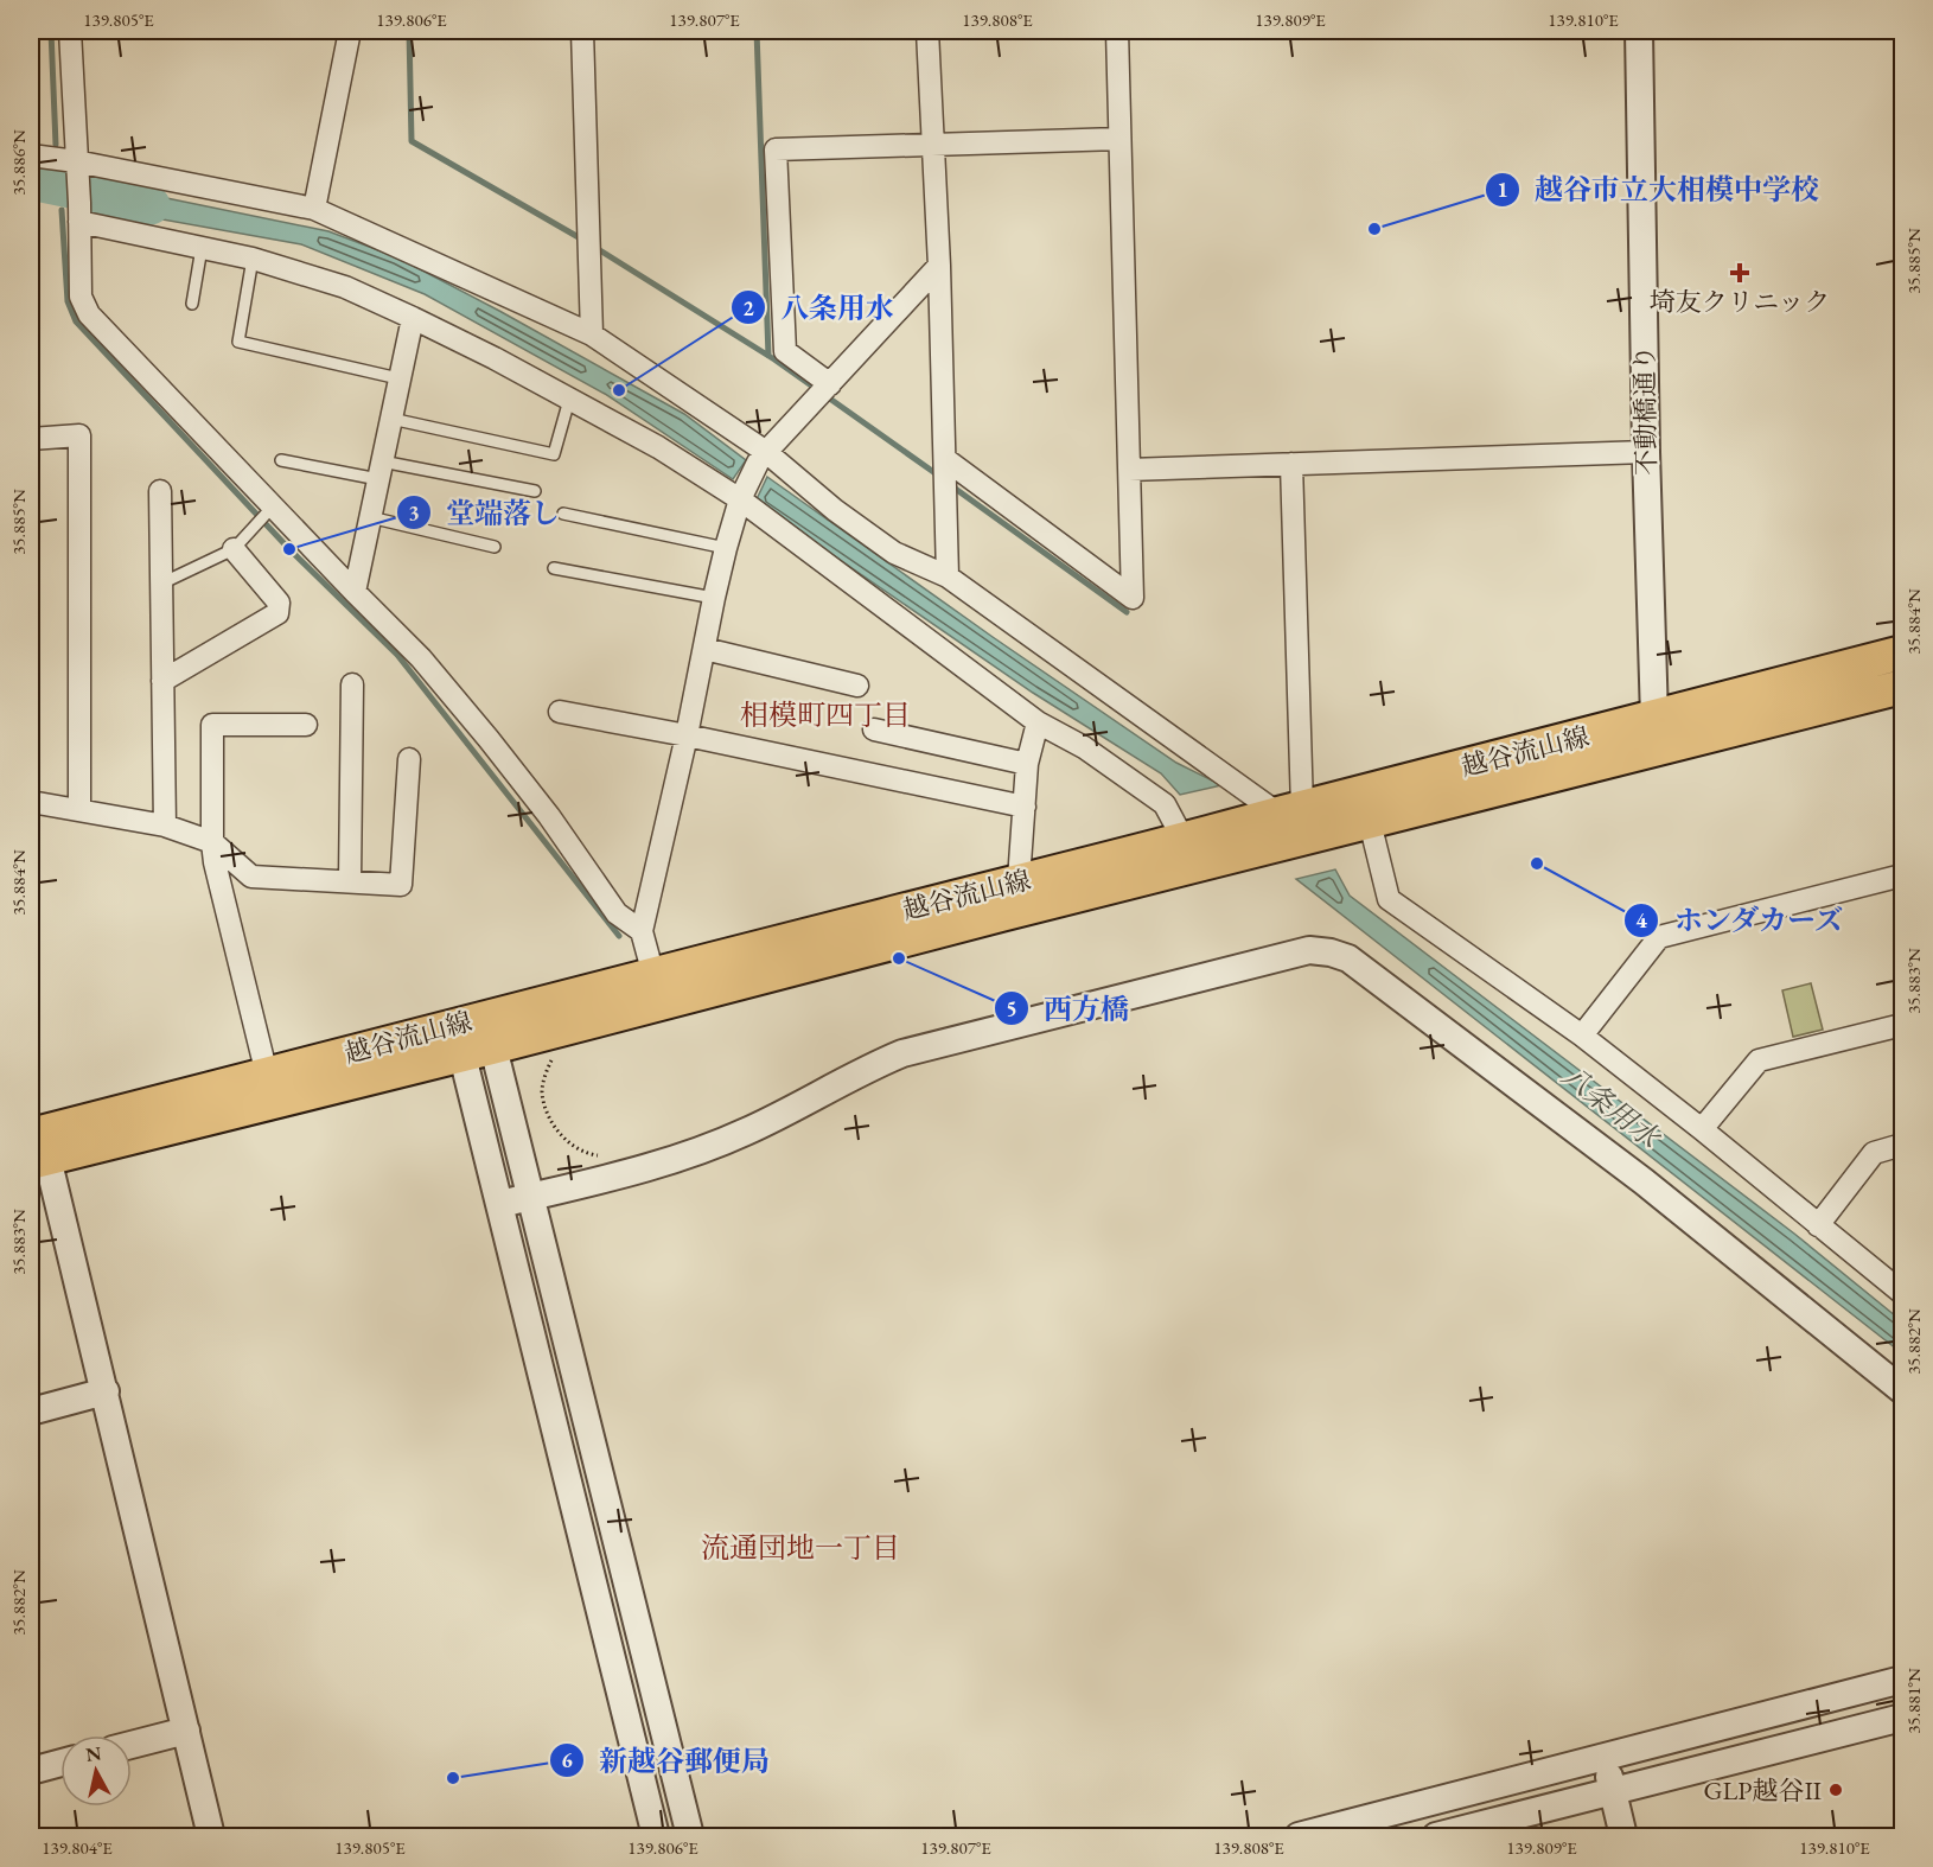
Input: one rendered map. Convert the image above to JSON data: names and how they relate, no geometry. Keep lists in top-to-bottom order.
{
  "streets": {
    "main road": ["越谷流山線"],
    "street": ["不動橋通り"]
  },
  "crossings": [
    ["不動橋通り", "越谷流山線"]
  ],
  "districts": ["相模町四丁目", "流通団地一丁目"],
  "water": ["八条用水"],
  "places": {
    "other": [
      "越谷市立大相模中学校",
      "八条用水",
      "堂端落し",
      "ホンダカーズ",
      "西方橋",
      "新越谷郵便局",
      "GLP越谷Ⅱ"
    ],
    "health": ["埼友クリニック"]
  },
  "north": "top",
  "coordinates": [
    "139.805°E",
    "139.806°E",
    "139.807°E",
    "139.808°E",
    "139.809°E",
    "139.810°E",
    "35.886°N",
    "35.885°N",
    "35.884°N",
    "35.883°N",
    "35.882°N",
    "35.881°N",
    "139.804°E"
  ]
}
